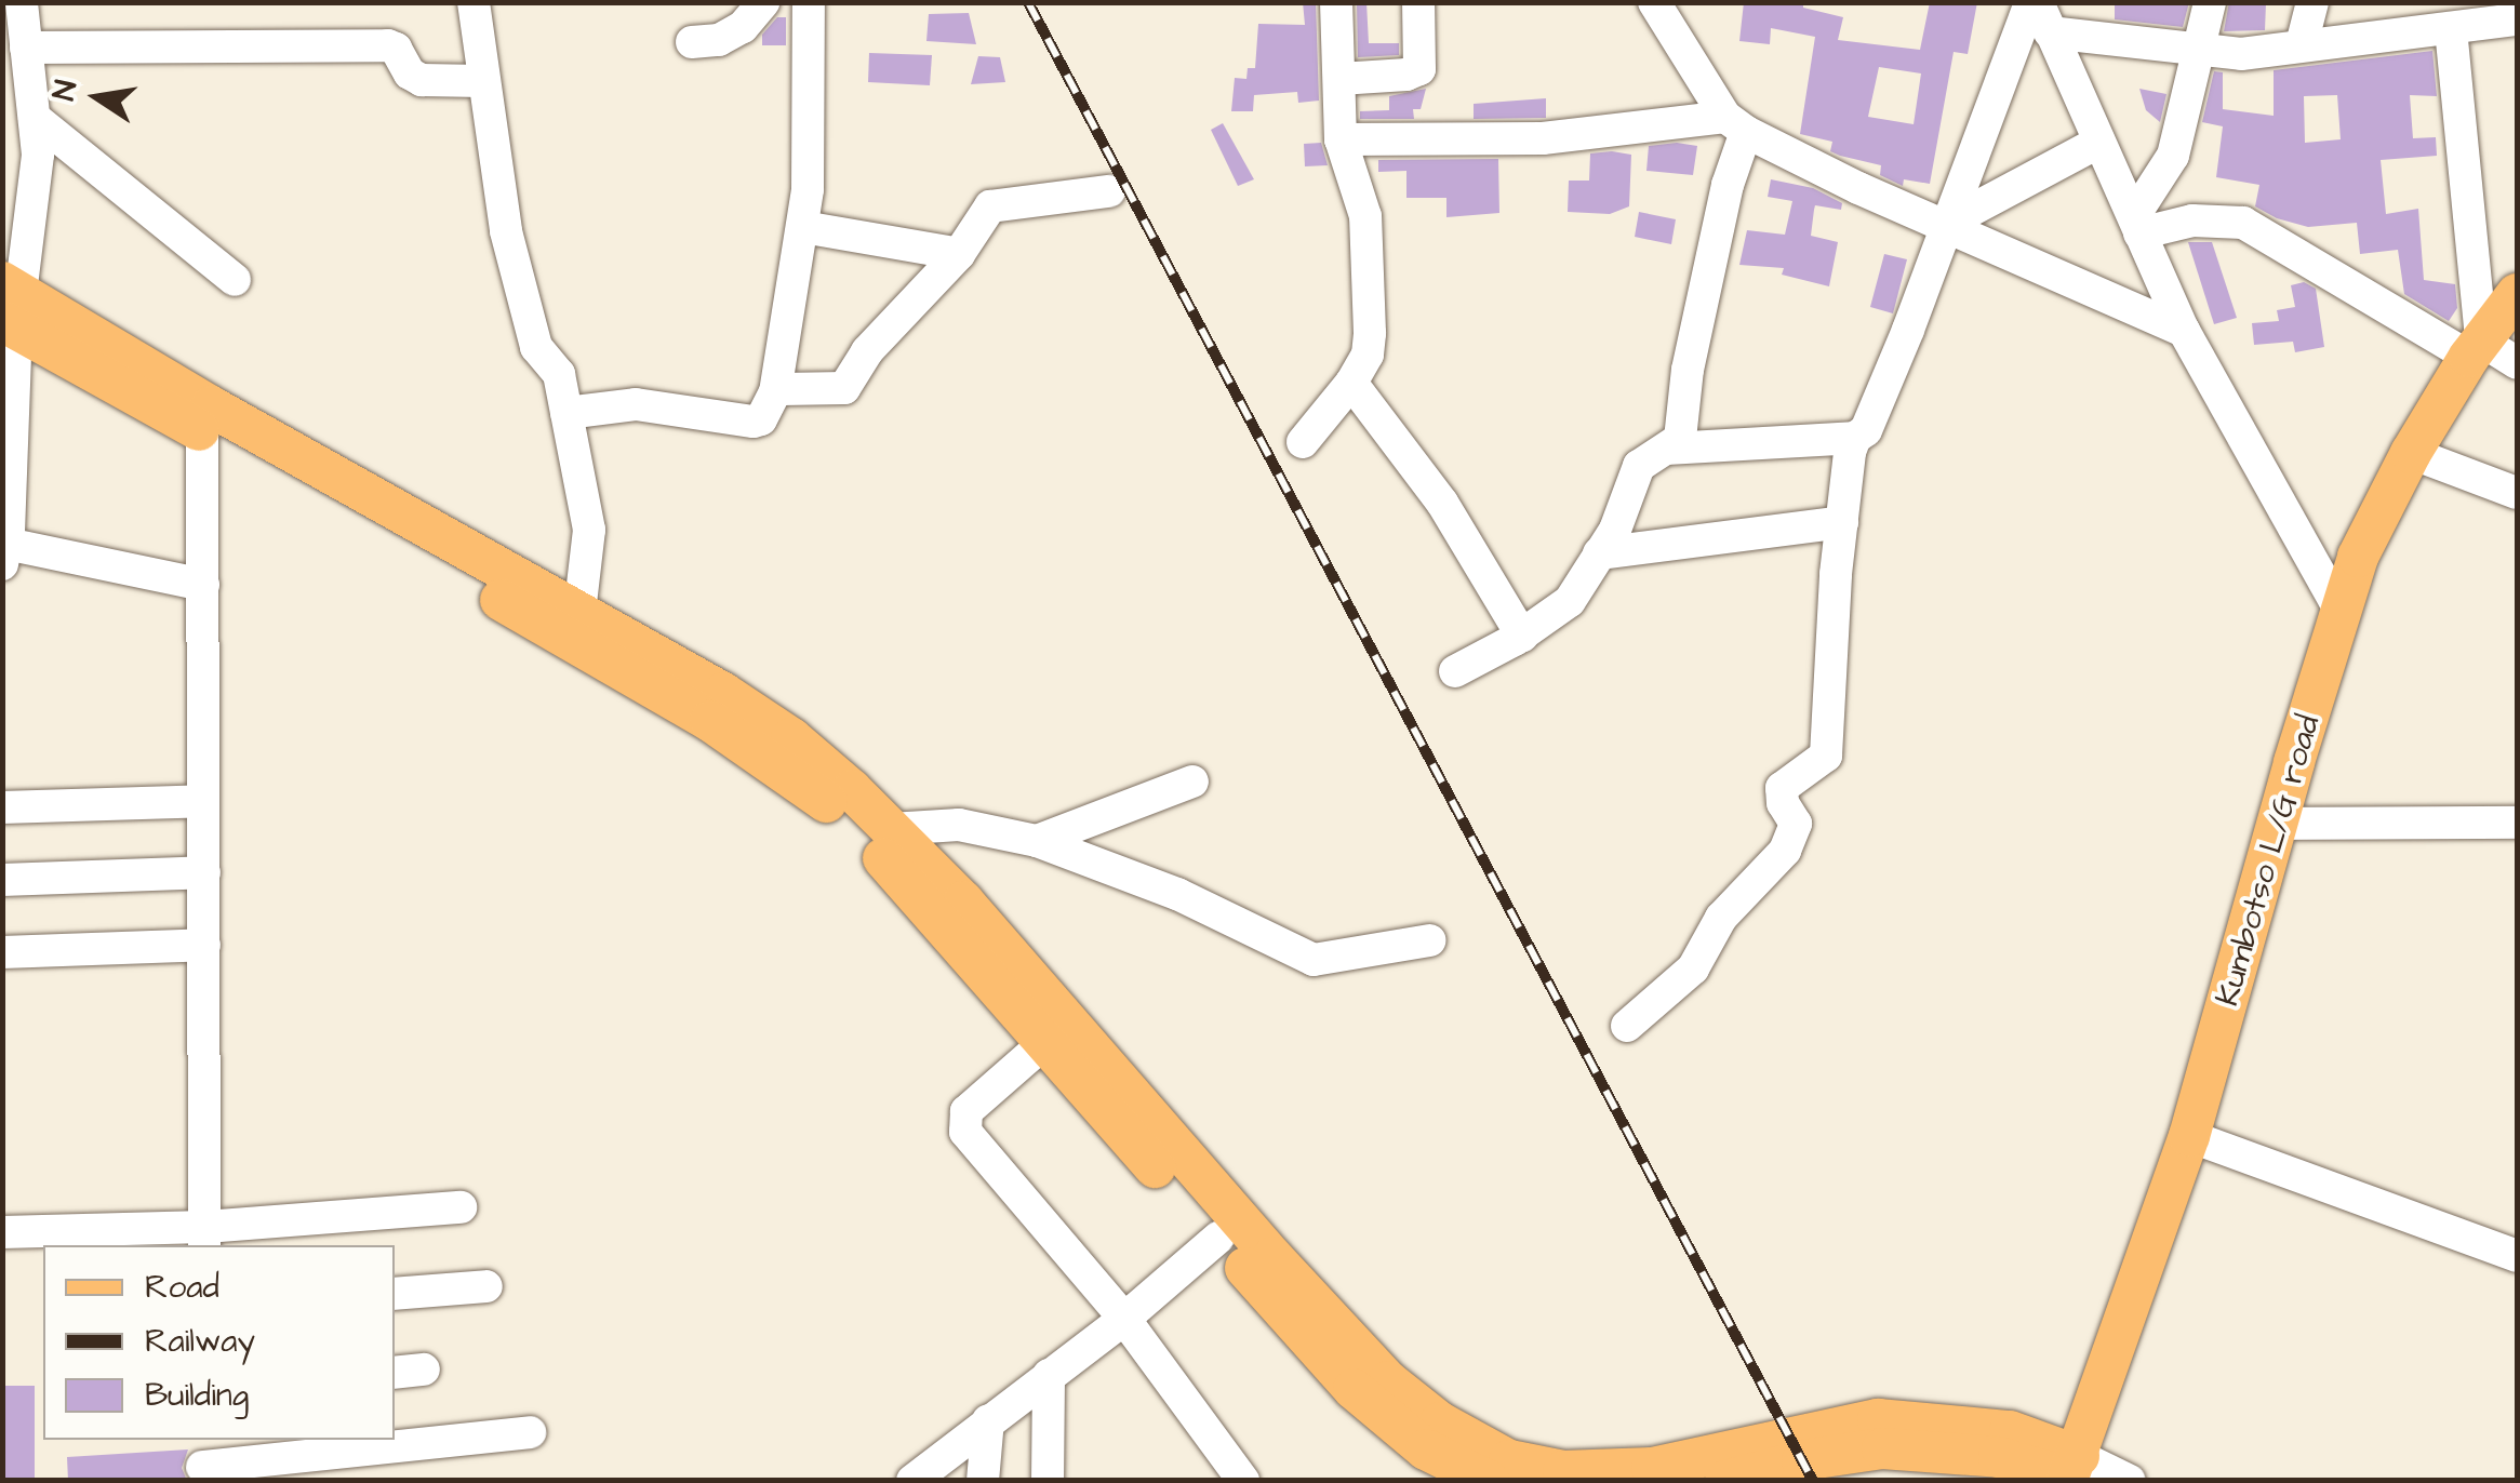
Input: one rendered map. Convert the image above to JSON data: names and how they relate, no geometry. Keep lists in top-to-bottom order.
{
  "streets": {
    "main road": ["Kumbotso L/G road"]
  },
  "legend": ["Road", "Railway", "Building"],
  "north": "left"
}
